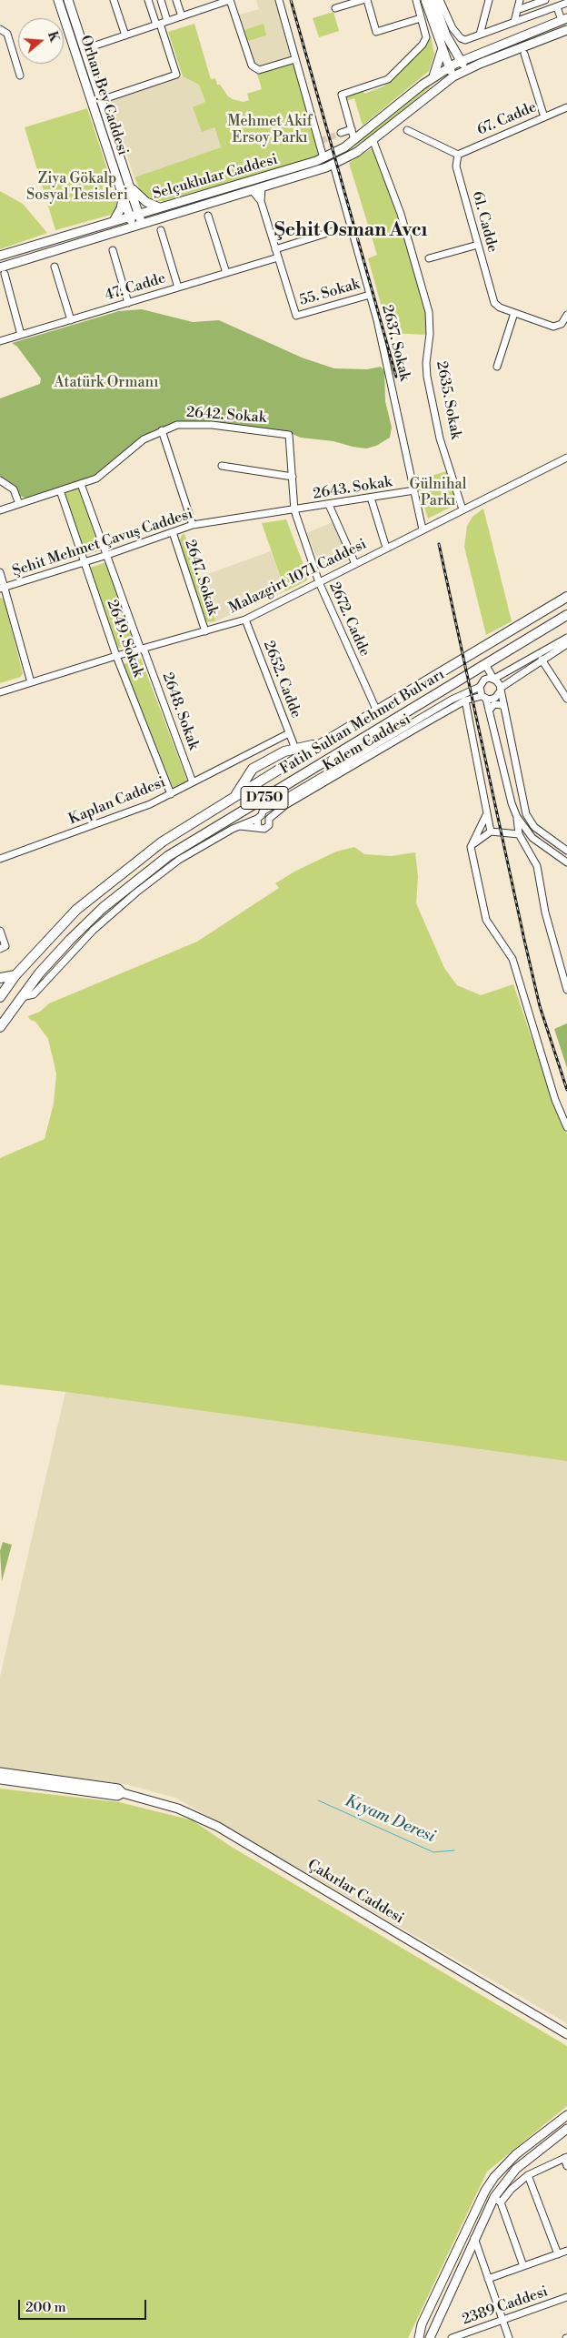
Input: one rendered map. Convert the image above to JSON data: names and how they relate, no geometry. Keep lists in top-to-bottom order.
{
  "streets": {
    "highway": ["Fatih Sultan Mehmet Bulvarı", "D750"],
    "main road": ["Orhan Bey Caddesi", "Selçuklular Caddesi", "Çakırlar Caddesi"],
    "street": [
      "67. Cadde",
      "61. Cadde",
      "47. Cadde",
      "55. Sokak",
      "2637. Sokak",
      "2635. Sokak",
      "2642. Sokak",
      "2643. Sokak",
      "Şehit Mehmet Çavuş Caddesi",
      "Malazgirt 1071 Caddesi",
      "2647. Sokak",
      "2672. Cadde",
      "2649. Sokak",
      "2652. Cadde",
      "2648. Sokak",
      "Kalem Caddesi",
      "Kaplan Caddesi",
      "2389 Caddesi"
    ]
  },
  "crossings": [
    ["Orhan Bey Caddesi", "Selçuklular Caddesi"],
    ["67. Cadde", "61. Cadde"],
    ["Selçuklular Caddesi", "2637. Sokak"],
    ["Selçuklular Caddesi", "2635. Sokak"],
    ["47. Cadde", "55. Sokak"],
    ["55. Sokak", "2637. Sokak"],
    ["2637. Sokak", "2643. Sokak"],
    ["2637. Sokak", "Malazgirt 1071 Caddesi"],
    ["2635. Sokak", "Malazgirt 1071 Caddesi"],
    ["2642. Sokak", "2647. Sokak"],
    ["2642. Sokak", "2672. Cadde"],
    ["2642. Sokak", "2649. Sokak"],
    ["2642. Sokak", "2648. Sokak"],
    ["2643. Sokak", "Şehit Mehmet Çavuş Caddesi"],
    ["2643. Sokak", "2672. Cadde"],
    ["Şehit Mehmet Çavuş Caddesi", "2647. Sokak"],
    ["Şehit Mehmet Çavuş Caddesi", "2672. Cadde"],
    ["Şehit Mehmet Çavuş Caddesi", "2649. Sokak"],
    ["Şehit Mehmet Çavuş Caddesi", "2648. Sokak"],
    ["Malazgirt 1071 Caddesi", "2647. Sokak"],
    ["Malazgirt 1071 Caddesi", "2672. Cadde"],
    ["Malazgirt 1071 Caddesi", "2649. Sokak"],
    ["Malazgirt 1071 Caddesi", "2652. Cadde"],
    ["Malazgirt 1071 Caddesi", "2648. Sokak"],
    ["2672. Cadde", "Fatih Sultan Mehmet Bulvarı"],
    ["2649. Sokak", "Kaplan Caddesi"],
    ["2652. Cadde", "Kaplan Caddesi"],
    ["2648. Sokak", "Kaplan Caddesi"],
    ["Fatih Sultan Mehmet Bulvarı", "Kalem Caddesi"]
  ],
  "districts": ["Şehit Osman Avcı"],
  "water": ["Kıyam Deresi"],
  "parks": [
    "Mehmet Akif Ersoy Parkı",
    "Ziya Gökalp Sosyal Tesisleri",
    "Atatürk Ormanı",
    "Gülnihal Parkı"
  ],
  "scale_bar": "200 m",
  "north": "right"
}
